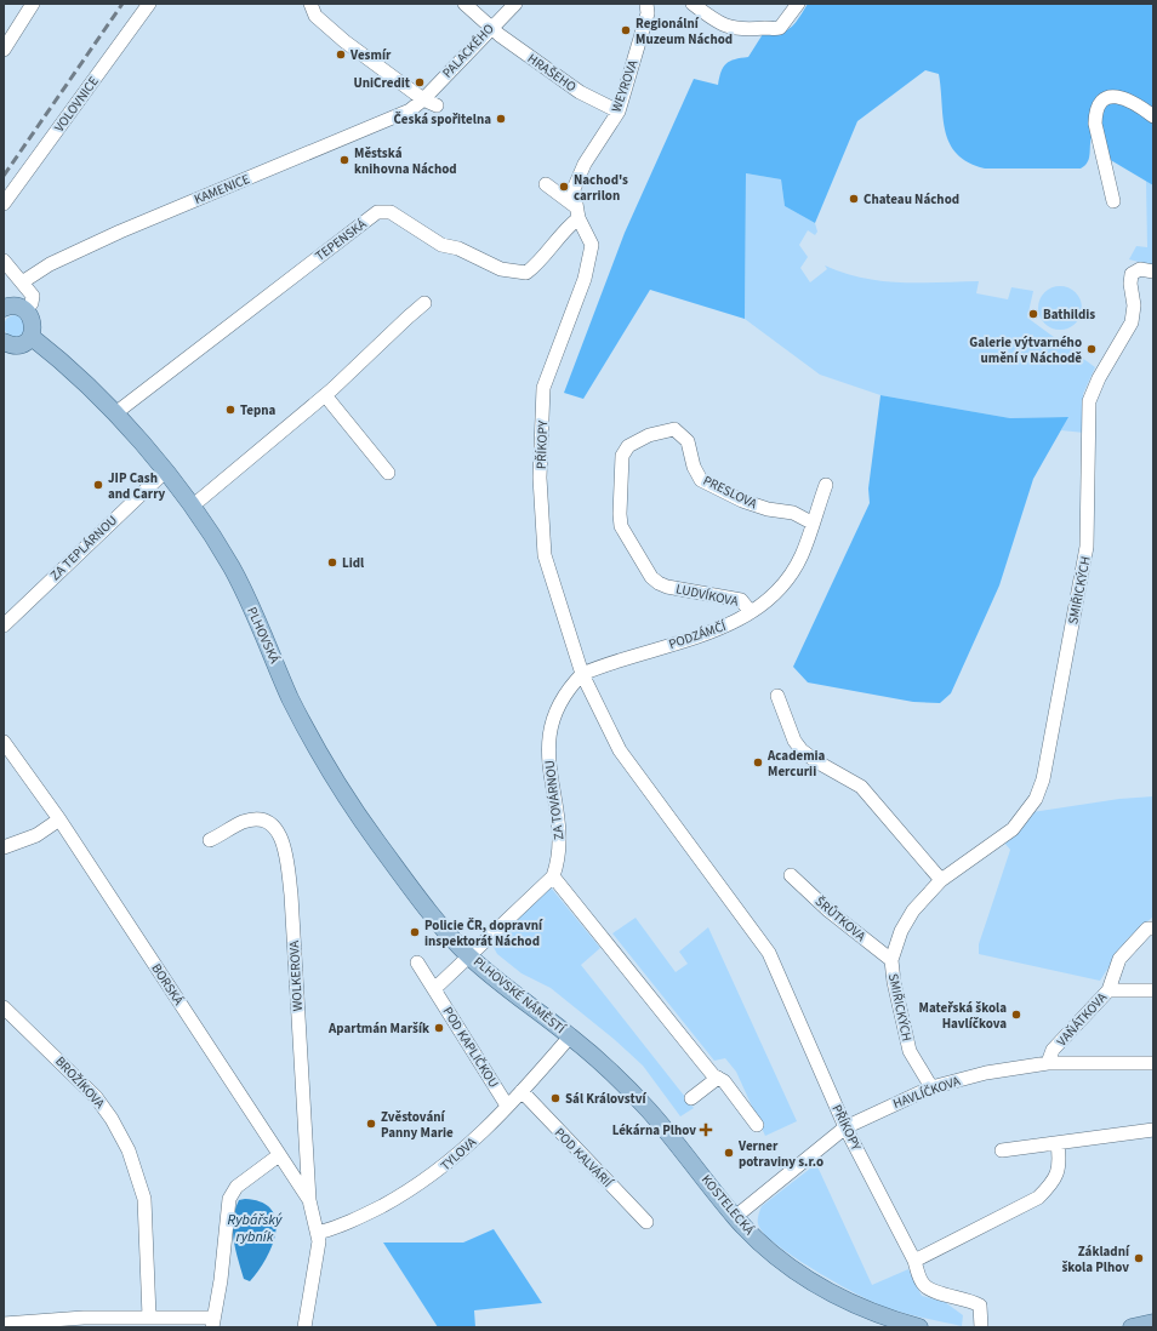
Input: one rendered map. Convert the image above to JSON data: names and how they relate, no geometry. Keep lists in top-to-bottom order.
{
  "streets": {
    "main road": ["PLHOVSKÁ", "PLHOVSKÉ NÁMĚSTÍ", "KOSTELECKÁ"],
    "street": [
      "PALACKÉHO",
      "HRAŠEHO",
      "WEYROVA",
      "VOLOVNICE",
      "KAMENICE",
      "TEPENSKÁ",
      "PŘÍKOPY",
      "PRESLOVA",
      "ZA TEPLÁRNOU",
      "SMIŘICKÝCH",
      "LUDVÍKOVA",
      "PODZÁMČÍ",
      "ZA TOVÁRNOU",
      "ŠRŮTKOVA",
      "WOLKEROVA",
      "BORSKÁ",
      "VAŇÁTKOVA",
      "POD KAPLIČKOU",
      "BROŽÍKOVA",
      "HAVLÍČKOVA",
      "TYLOVA",
      "POD KALVÁRIÍ"
    ]
  },
  "crossings": [
    ["PALACKÉHO", "HRAŠEHO"],
    ["PALACKÉHO", "KAMENICE"],
    ["HRAŠEHO", "WEYROVA"],
    ["WEYROVA", "TEPENSKÁ"],
    ["WEYROVA", "PŘÍKOPY"],
    ["TEPENSKÁ", "PŘÍKOPY"],
    ["TEPENSKÁ", "PLHOVSKÁ"],
    ["PŘÍKOPY", "PODZÁMČÍ"],
    ["PŘÍKOPY", "ZA TOVÁRNOU"],
    ["PŘÍKOPY", "HAVLÍČKOVA"],
    ["PRESLOVA", "LUDVÍKOVA"],
    ["PRESLOVA", "PODZÁMČÍ"],
    ["ZA TEPLÁRNOU", "PLHOVSKÁ"],
    ["SMIŘICKÝCH", "ŠRŮTKOVA"],
    ["SMIŘICKÝCH", "HAVLÍČKOVA"],
    ["LUDVÍKOVA", "PODZÁMČÍ"],
    ["PLHOVSKÁ", "PLHOVSKÉ NÁMĚSTÍ"],
    ["PODZÁMČÍ", "ZA TOVÁRNOU"],
    ["WOLKEROVA", "BORSKÁ"],
    ["BORSKÁ", "TYLOVA"],
    ["PLHOVSKÉ NÁMĚSTÍ", "TYLOVA"],
    ["PLHOVSKÉ NÁMĚSTÍ", "KOSTELECKÁ"],
    ["VAŇÁTKOVA", "HAVLÍČKOVA"],
    ["POD KAPLIČKOU", "TYLOVA"],
    ["HAVLÍČKOVA", "KOSTELECKÁ"],
    ["TYLOVA", "POD KALVÁRIÍ"],
    ["TYLOVA", "KOSTELECKÁ"]
  ],
  "water": ["Rybářský rybník"],
  "places": {
    "other": [
      "Regionální Muzeum Náchod",
      "Vesmír",
      "UniCredit",
      "Česká spořitelna",
      "Městská knihovna Náchod",
      "Nachod's carrilon",
      "Chateau Náchod",
      "Bathildis",
      "Galerie výtvarného umění v Náchodě",
      "Tepna",
      "JIP Cash and Carry",
      "Lidl",
      "Academia Mercurii",
      "Policie ČR, dopravní inspektorát Náchod",
      "Mateřská škola Havlíčkova",
      "Apartmán Maršík",
      "Sál Království",
      "Zvěstování Panny Marie",
      "Verner potraviny s.r.o",
      "Základní škola Plhov"
    ],
    "health": ["Lékárna Plhov"]
  }
}
